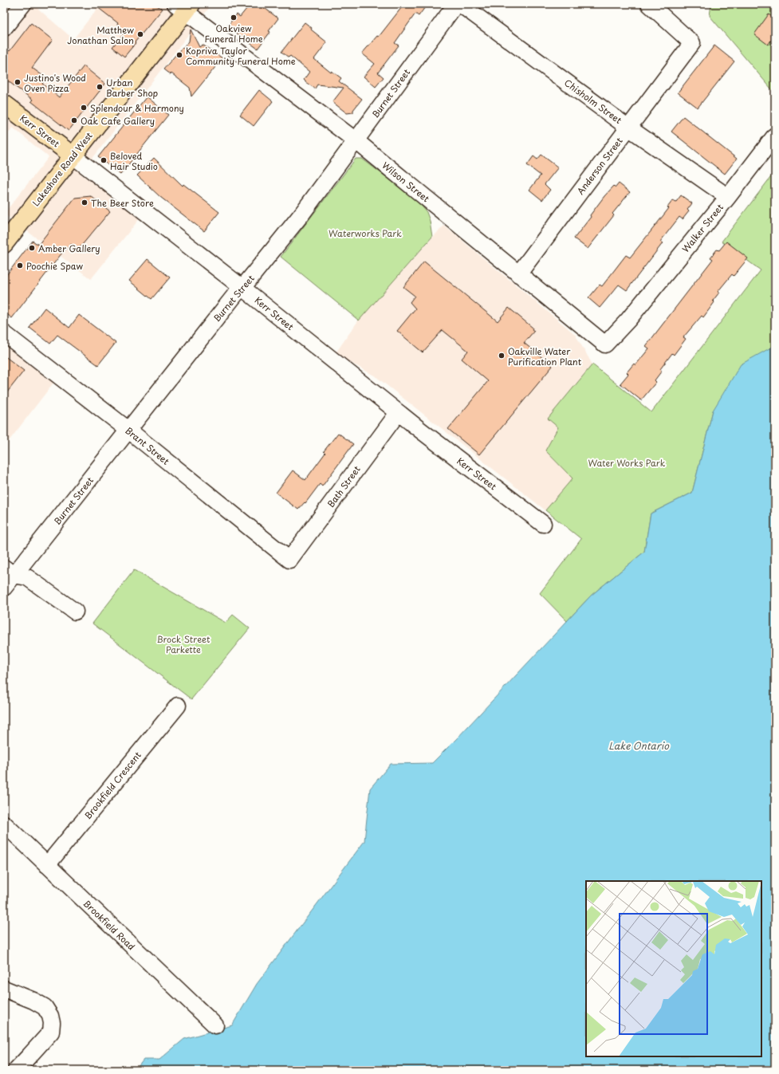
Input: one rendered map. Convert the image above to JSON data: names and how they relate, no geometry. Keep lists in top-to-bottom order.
{
  "streets": {
    "main road": ["Kerr Street", "Lakeshore Road West"],
    "street": [
      "Burnet Street",
      "Chisholm Street",
      "Anderson Street",
      "Wilson Street",
      "Walker Street",
      "Brant Street",
      "Bath Street",
      "Brookfield Crescent",
      "Brookfield Road"
    ]
  },
  "crossings": [
    ["Burnet Street", "Kerr Street"],
    ["Burnet Street", "Wilson Street"],
    ["Burnet Street", "Brant Street"],
    ["Chisholm Street", "Anderson Street"],
    ["Chisholm Street", "Walker Street"],
    ["Kerr Street", "Lakeshore Road West"],
    ["Kerr Street", "Bath Street"],
    ["Anderson Street", "Wilson Street"],
    ["Lakeshore Road West", "Wilson Street"],
    ["Wilson Street", "Walker Street"],
    ["Brant Street", "Bath Street"],
    ["Brookfield Crescent", "Brookfield Road"]
  ],
  "water": ["Lake Ontario"],
  "parks": ["Waterworks Park", "Water Works Park", "Brock Street Parkette"],
  "places": [
    "Oakview Funeral Home",
    "Matthew Jonathan Salon",
    "Kopriva Taylor Community Funeral Home",
    "Justino's Wood Oven Pizza",
    "Urban Barber Shop",
    "Splendour & Harmony",
    "Oak Cafe Gallery",
    "Beloved Hair Studio",
    "The Beer Store",
    "Amber Gallery",
    "Poochie Spaw",
    "Oakville Water Purification Plant"
  ]
}
